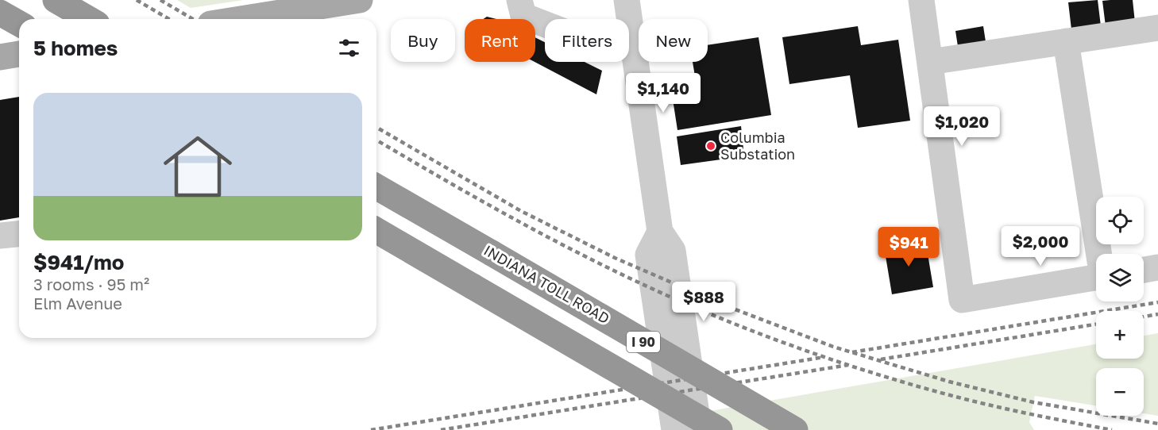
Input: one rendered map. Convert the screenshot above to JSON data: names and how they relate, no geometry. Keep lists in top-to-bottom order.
{
  "streets": {
    "highway": ["INDIANA TOLL ROAD", "I 90"]
  },
  "places": ["Columbia Substation"],
  "page": {
    "chip": [
      "Buy",
      "Rent",
      "Filters",
      "New"
    ],
    "heading": "5 homes",
    "price": [
      "$1,140",
      "$1,020",
      "$2,000",
      "$941",
      "$888"
    ],
    "list": [
      {
        "name": "$941/mo",
        "note": "3 rooms · 95 m² · Elm Avenue"
      }
    ],
    "map_buttons": ["+", "−"]
  }
}
